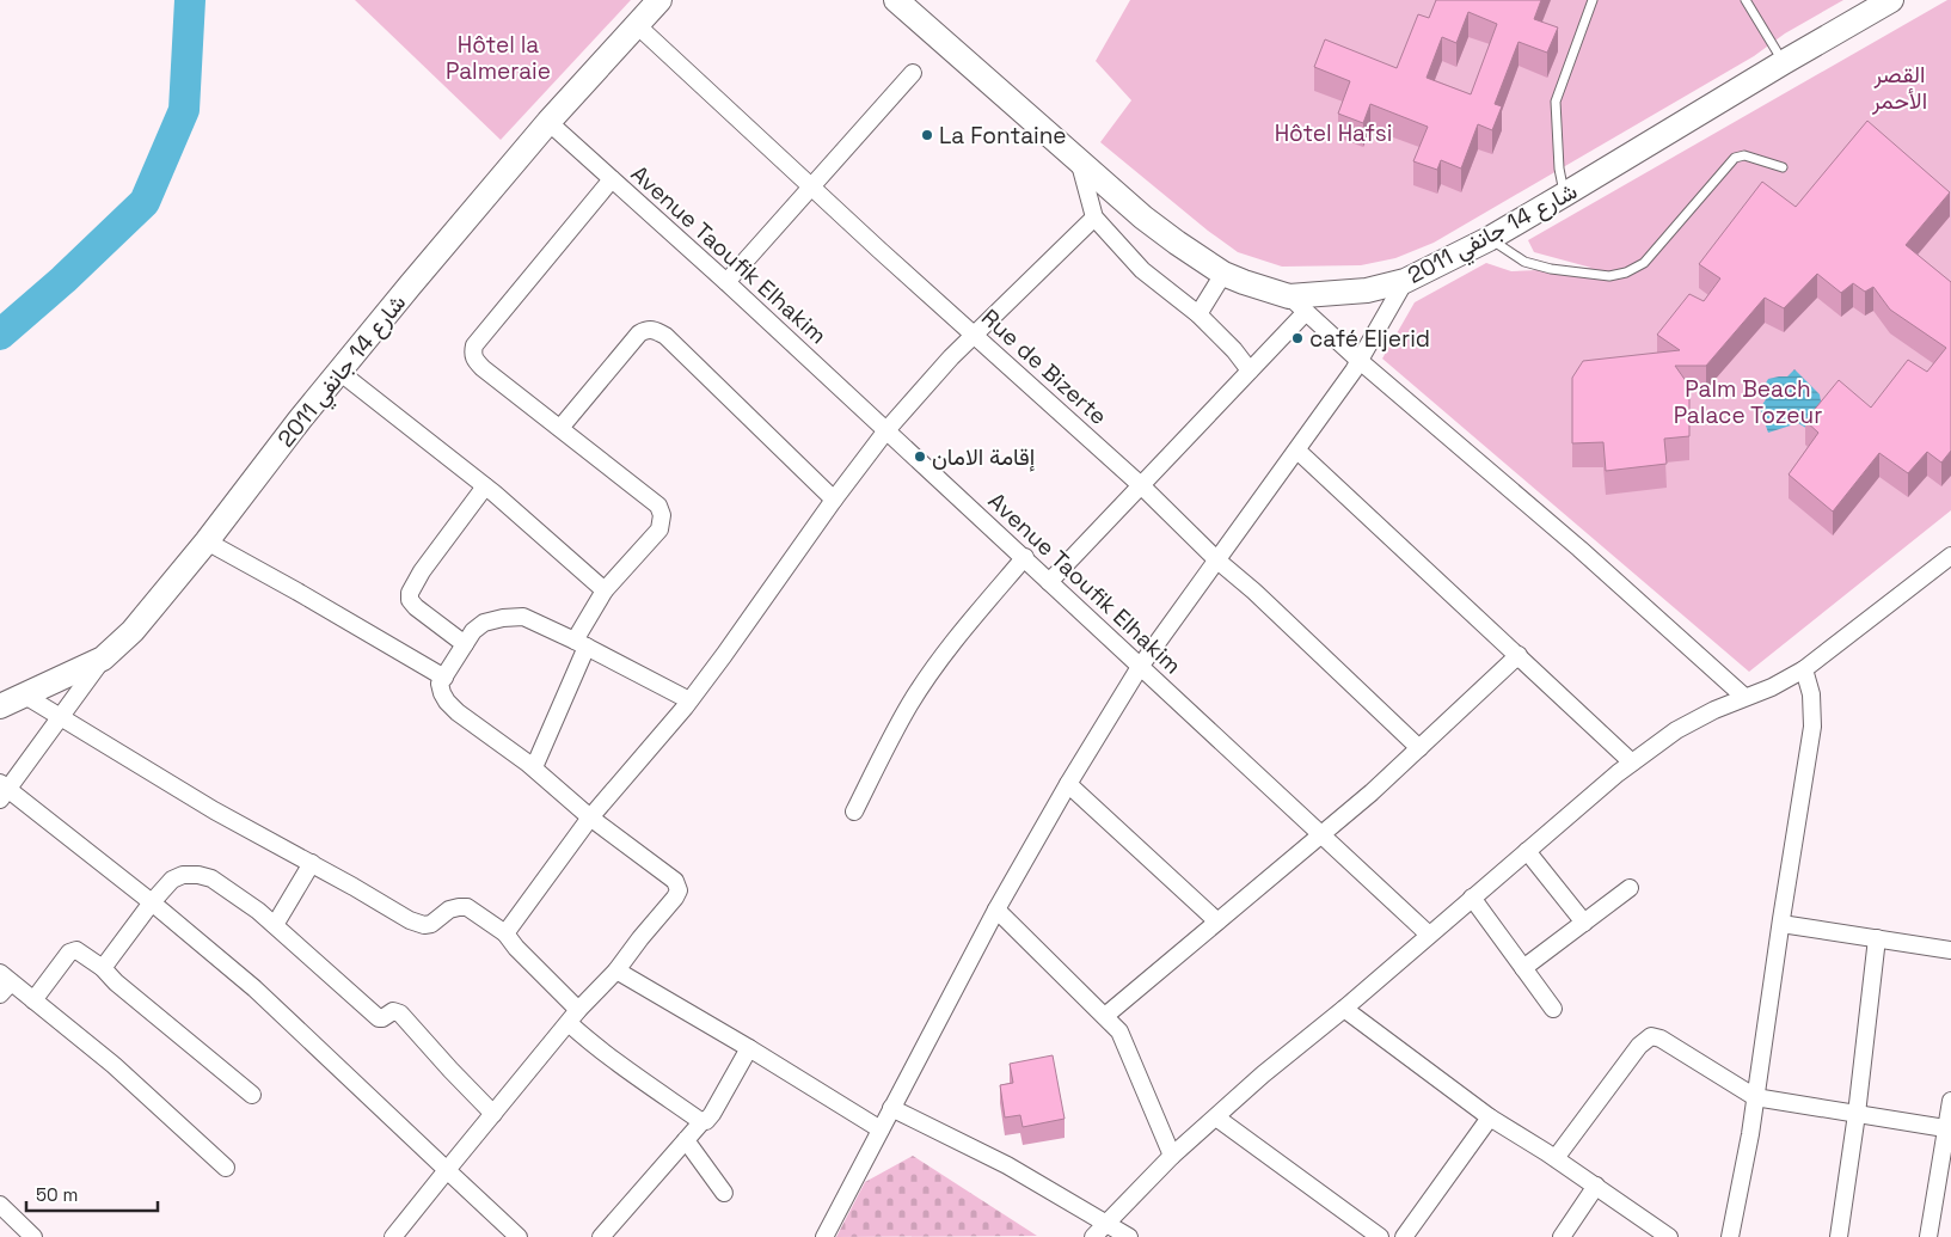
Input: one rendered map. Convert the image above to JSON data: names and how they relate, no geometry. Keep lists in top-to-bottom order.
{
  "streets": {
    "main road": ["شارع 14 جانفي 2011"],
    "street": ["Avenue Taoufik Elhakim", "Rue de Bizerte"]
  },
  "crossings": [
    ["شارع 14 جانفي 2011", "Avenue Taoufik Elhakim"],
    ["شارع 14 جانفي 2011", "Rue de Bizerte"]
  ],
  "parks": [
    "Hôtel la Palmeraie",
    "القصر الأحمر",
    "Hôtel Hafsi",
    "Palm Beach Palace Tozeur"
  ],
  "places": ["La Fontaine", "café Eljerid", "إقامة الامان"],
  "scale_bar": "50 m"
}
